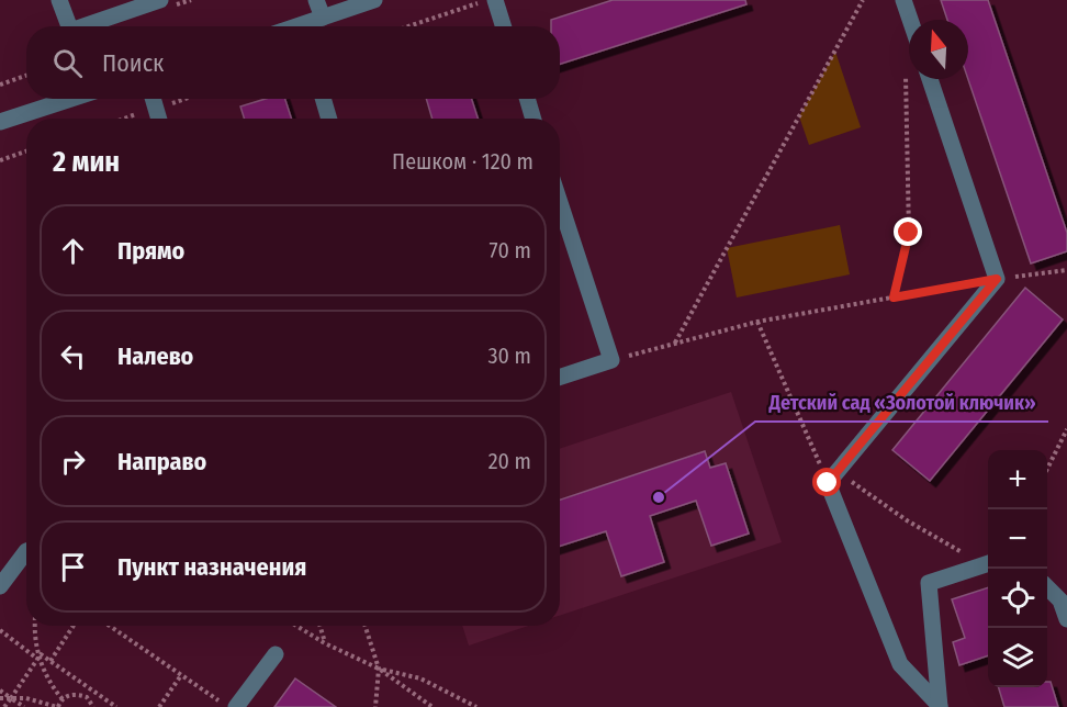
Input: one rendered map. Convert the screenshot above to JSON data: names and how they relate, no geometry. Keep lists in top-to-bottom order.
{
  "places": ["Детский сад «Золотой ключик»"],
  "north": "top",
  "page": {
    "search": "Поиск",
    "heading": ["2 мин", "Пешком · 120 m"],
    "list": [
      ["Прямо", "70 m"],
      ["Налево", "30 m"],
      ["Направо", "20 m"],
      "Пункт назначения"
    ],
    "map_buttons": ["+", "−"]
  }
}
